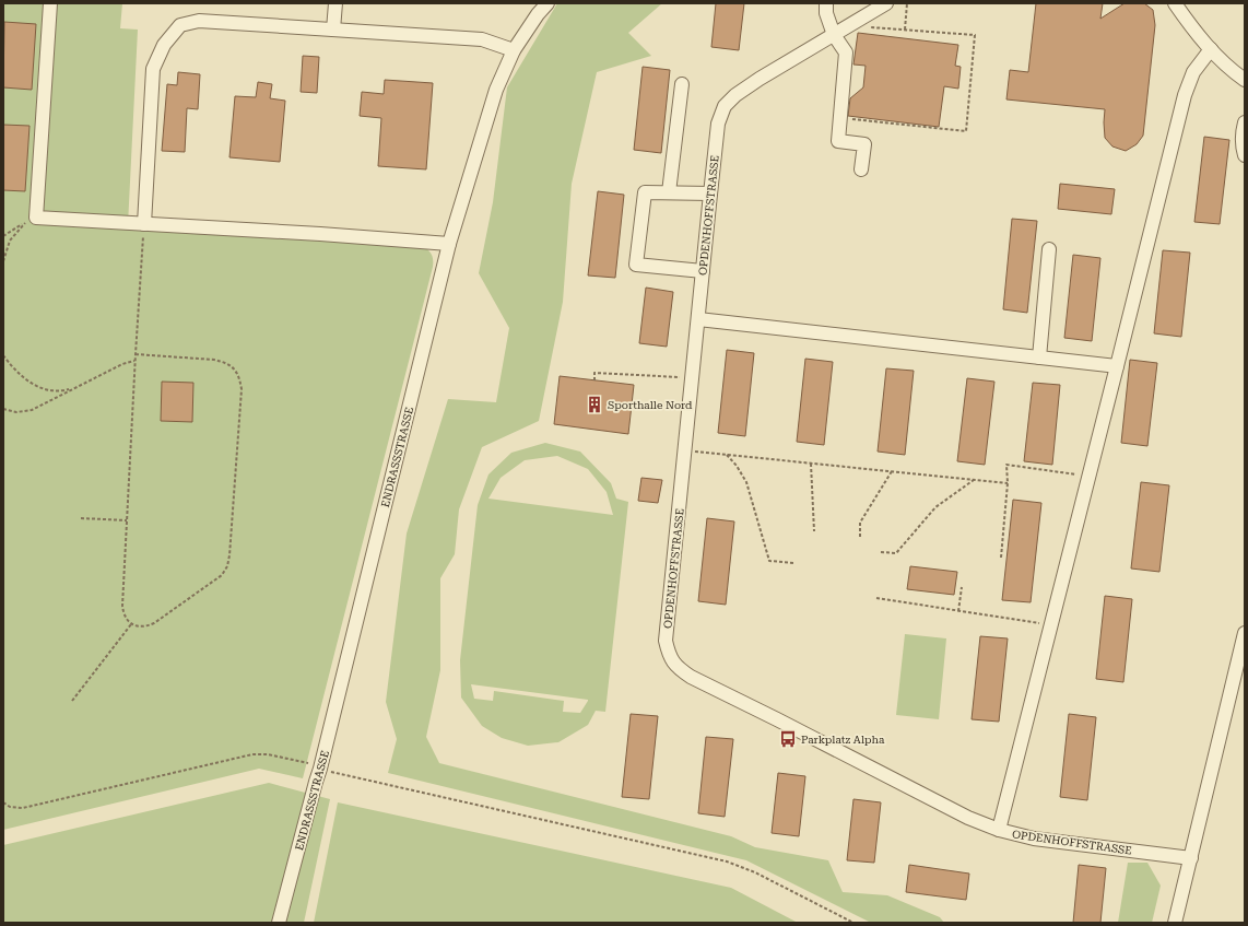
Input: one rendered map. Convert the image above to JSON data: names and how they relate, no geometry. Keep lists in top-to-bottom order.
{
  "streets": {
    "street": ["OPDENHOFFSTRASSE", "ENDRASSSTRASSE"]
  },
  "places": {
    "building": ["Sporthalle Nord"],
    "bus stop": ["Parkplatz Alpha"]
  }
}
